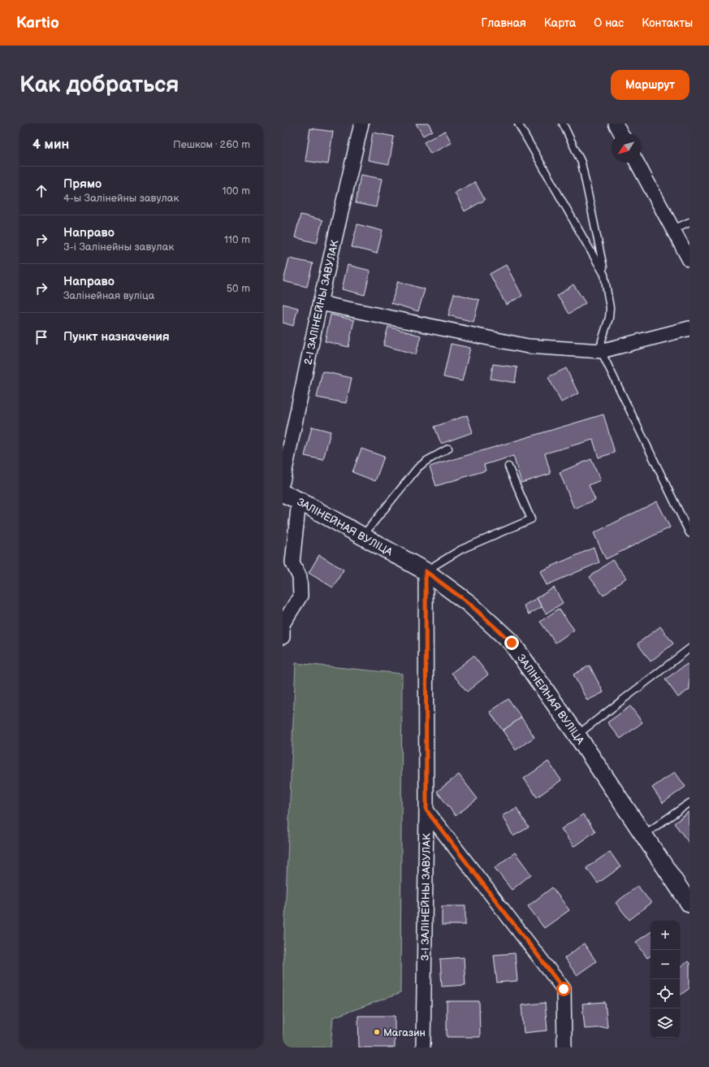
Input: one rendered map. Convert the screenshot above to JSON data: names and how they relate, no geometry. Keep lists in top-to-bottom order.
{
  "streets": {
    "street": ["2-І ЗАЛІНЕЙНЫ ЗАВУЛАК", "ЗАЛІНЕЙНАЯ ВУЛІЦА", "3-І ЗАЛІНЕЙНЫ ЗАВУЛАК"]
  },
  "crossings": [
    ["ЗАЛІНЕЙНАЯ ВУЛІЦА", "3-І ЗАЛІНЕЙНЫ ЗАВУЛАК"]
  ],
  "places": ["Магазин"],
  "north": "bottom left",
  "page": {
    "header": "Kartio",
    "nav": [
      "Главная",
      "Карта",
      "О нас",
      "Контакты"
    ],
    "buttons": "Маршрут",
    "title": "Как добраться",
    "heading": ["4 мин", "Пешком · 260 m"],
    "list": [
      ["Прямо", "4-ы Залінейны завулак", "100 m"],
      ["Направо", "3-і Залінейны завулак", "110 m"],
      ["Направо", "Залінейная вуліца", "50 m"],
      "Пункт назначения"
    ],
    "map_buttons": ["+", "−"]
  }
}
